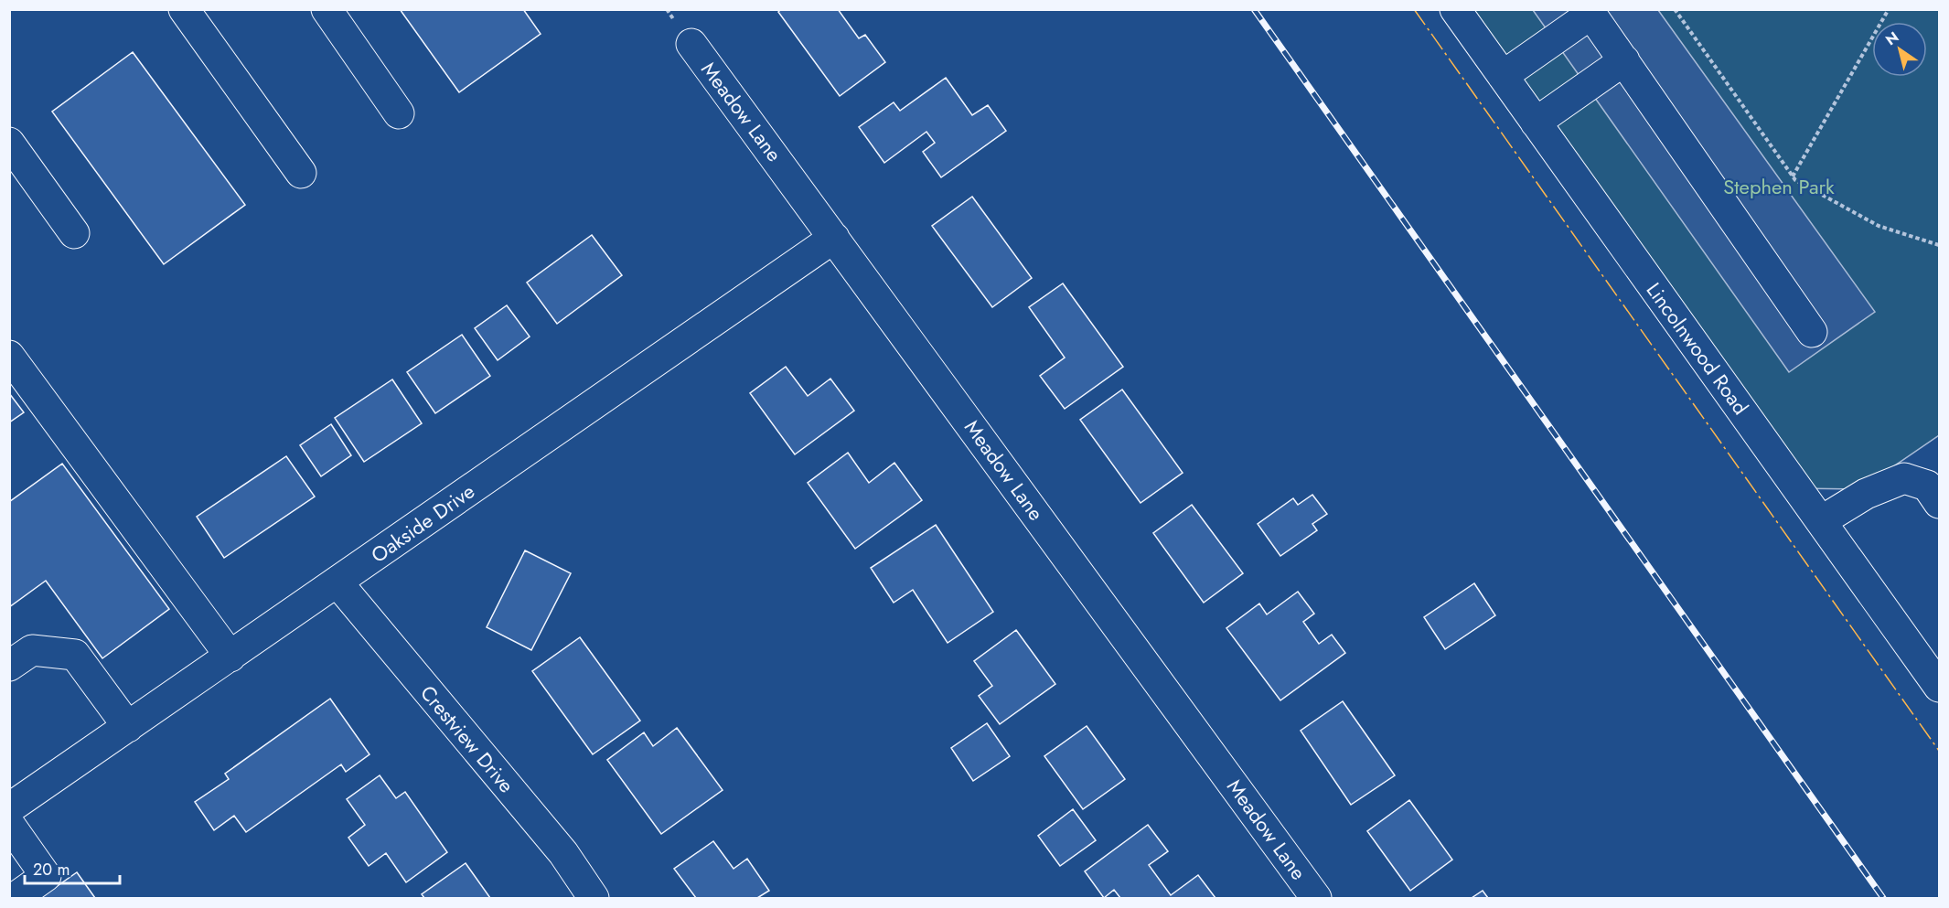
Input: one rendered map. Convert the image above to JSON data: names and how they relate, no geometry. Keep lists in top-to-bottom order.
{
  "streets": {
    "street": [
      "Meadow Lane",
      "Lincolnwood Road",
      "Oakside Drive",
      "Crestview Drive"
    ]
  },
  "crossings": [
    ["Meadow Lane", "Oakside Drive"],
    ["Oakside Drive", "Crestview Drive"]
  ],
  "parks": ["Stephen Park"],
  "scale_bar": "20 m",
  "north": "top left"
}
